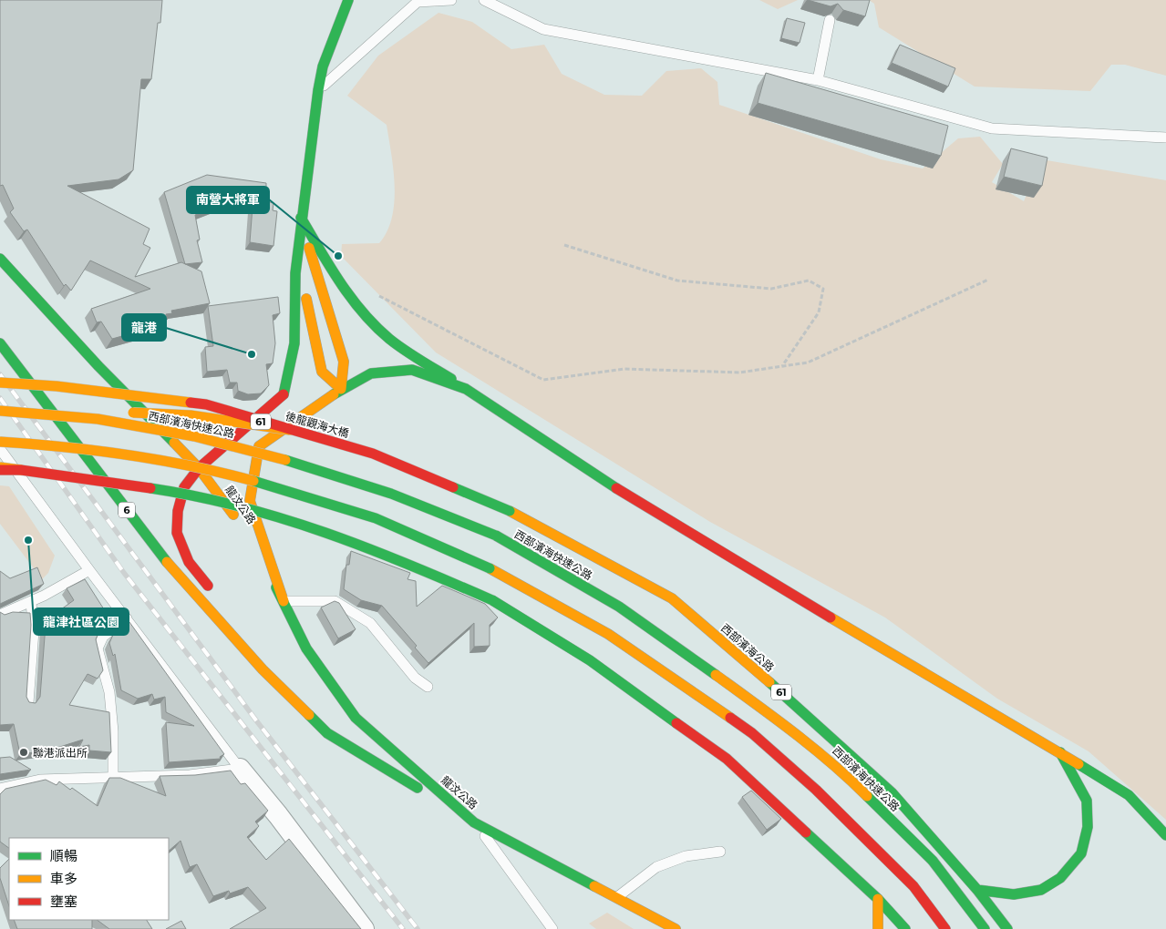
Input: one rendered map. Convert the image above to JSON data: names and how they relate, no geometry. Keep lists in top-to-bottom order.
{
  "streets": {
    "main road": [
      "61",
      "西部濱海快速公路",
      "後龍觀海大橋",
      "龍汶公路",
      "6",
      "西部濱海公路"
    ]
  },
  "crossings": [
    ["後龍觀海大橋", "西部濱海公路"]
  ],
  "places": [
    "南營大將軍",
    "龍港",
    "龍津社區公園",
    "聯港派出所"
  ],
  "legend": ["順暢", "車多", "壅塞"]
}
